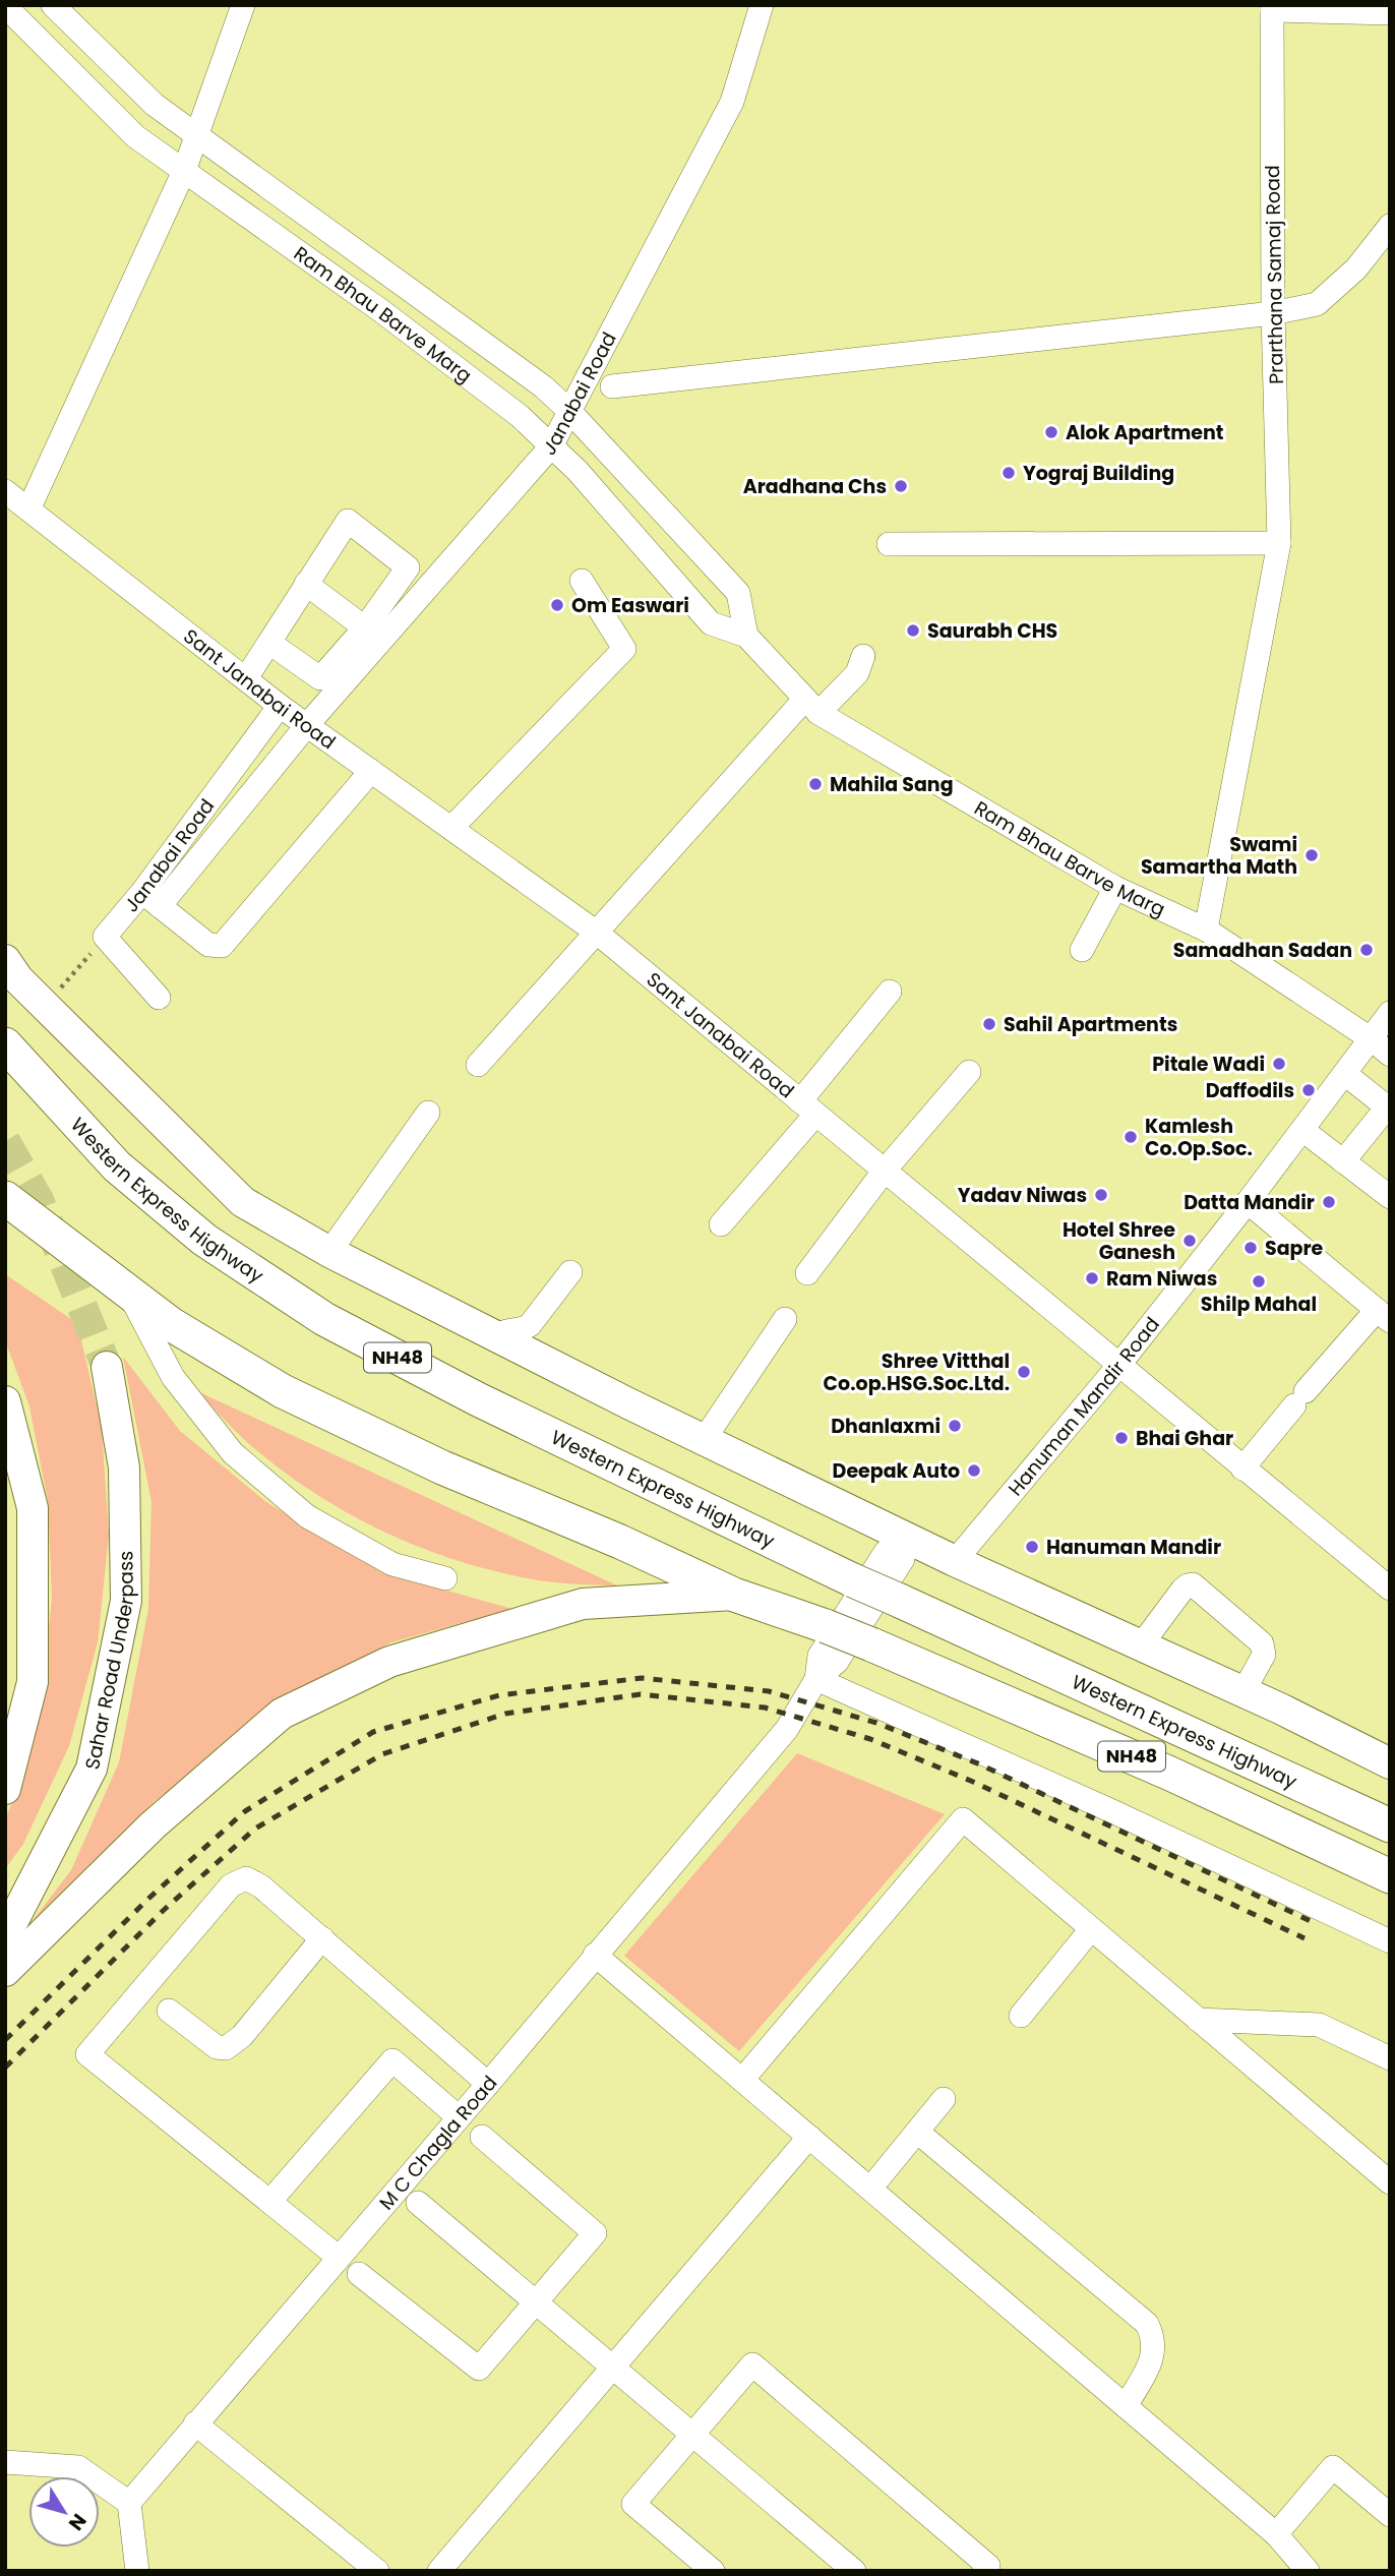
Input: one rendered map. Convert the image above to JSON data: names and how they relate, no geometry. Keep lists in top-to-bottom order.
{
  "streets": {
    "highway": ["Western Express Highway", "NH48"],
    "main road": ["Sahar Road Underpass"],
    "street": [
      "Prarthana Samaj Road",
      "Ram Bhau Barve Marg",
      "Janabai Road",
      "Sant Janabai Road",
      "Hanuman Mandir Road",
      "M C Chagla Road"
    ]
  },
  "crossings": [
    ["Prarthana Samaj Road", "Ram Bhau Barve Marg"],
    ["Ram Bhau Barve Marg", "Janabai Road"],
    ["Ram Bhau Barve Marg", "Hanuman Mandir Road"],
    ["Janabai Road", "Sant Janabai Road"],
    ["Sant Janabai Road", "Hanuman Mandir Road"]
  ],
  "places": [
    "Alok Apartment",
    "Yograj Building",
    "Aradhana Chs",
    "Om Easwari",
    "Saurabh CHS",
    "Mahila Sang",
    "Swami Samartha Math",
    "Samadhan Sadan",
    "Sahil Apartments",
    "Pitale Wadi",
    "Daffodils",
    "Kamlesh Co.Op.Soc.",
    "Yadav Niwas",
    "Datta Mandir",
    "Hotel Shree Ganesh",
    "Sapre",
    "Ram Niwas",
    "Shilp Mahal",
    "Shree Vitthal Co.op.HSG.Soc.Ltd.",
    "Dhanlaxmi",
    "Bhai Ghar",
    "Deepak Auto",
    "Hanuman Mandir"
  ],
  "north": "bottom right"
}
